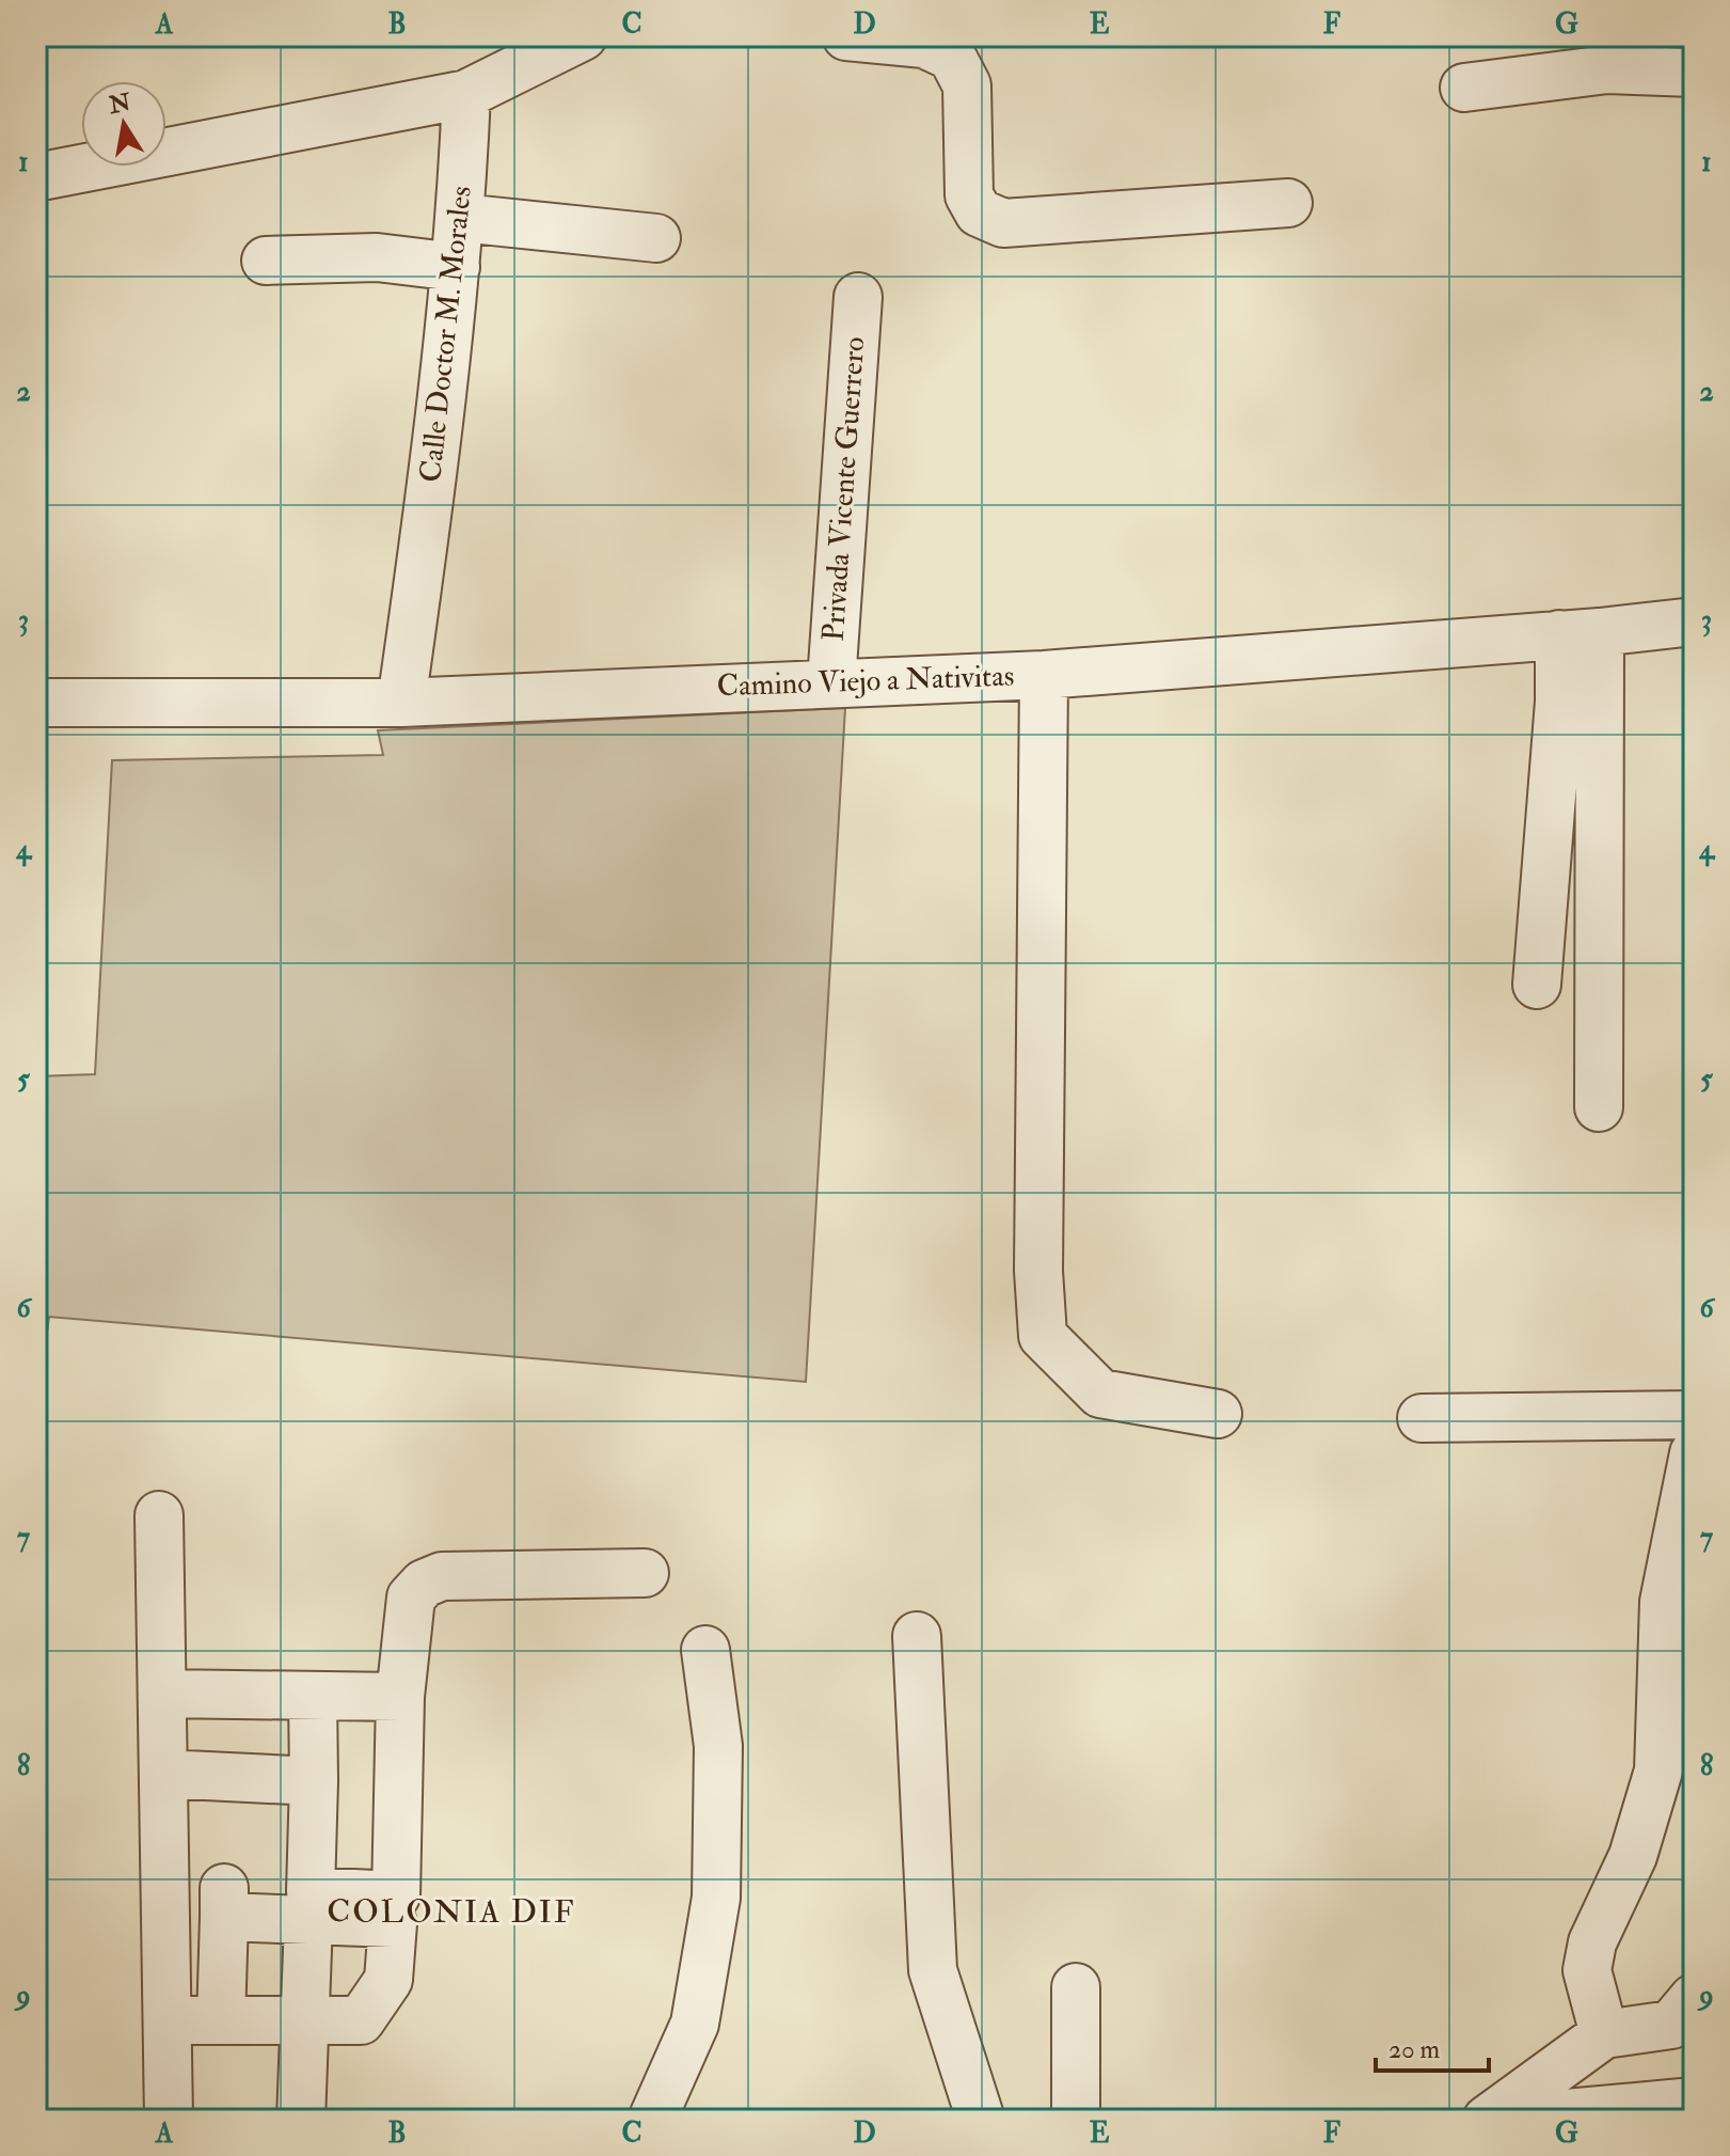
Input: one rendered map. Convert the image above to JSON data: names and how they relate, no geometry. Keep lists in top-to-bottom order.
{
  "streets": {
    "street": ["Calle Doctor M. Morales", "Privada Vicente Guerrero", "Camino Viejo a Nativitas"]
  },
  "crossings": [
    ["Calle Doctor M. Morales", "Camino Viejo a Nativitas"],
    ["Privada Vicente Guerrero", "Camino Viejo a Nativitas"]
  ],
  "districts": ["COLONIA DIF"],
  "scale_bar": "20 m",
  "north": "top",
  "grid": {
    "columns": [
      "A",
      "B",
      "C",
      "D",
      "E",
      "F",
      "G"
    ],
    "rows": [
      "1",
      "2",
      "3",
      "4",
      "5",
      "6",
      "7",
      "8",
      "9"
    ]
  }
}
